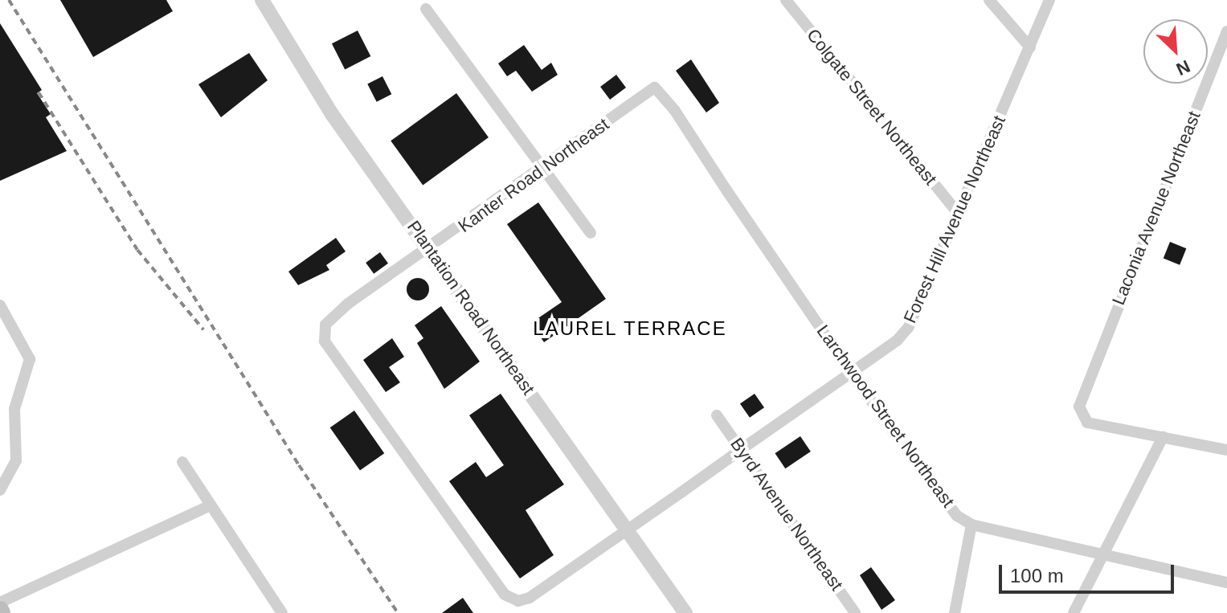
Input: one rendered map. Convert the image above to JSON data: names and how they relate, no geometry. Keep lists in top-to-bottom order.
{
  "streets": {
    "street": [
      "Colgate Street Northeast",
      "Kanter Road Northeast",
      "Laconia Avenue Northeast",
      "Forest Hill Avenue Northeast",
      "Plantation Road Northeast",
      "Larchwood Street Northeast",
      "Byrd Avenue Northeast"
    ]
  },
  "crossings": [
    ["Colgate Street Northeast", "Forest Hill Avenue Northeast"],
    ["Kanter Road Northeast", "Forest Hill Avenue Northeast"],
    ["Kanter Road Northeast", "Plantation Road Northeast"],
    ["Kanter Road Northeast", "Larchwood Street Northeast"],
    ["Forest Hill Avenue Northeast", "Plantation Road Northeast"],
    ["Forest Hill Avenue Northeast", "Larchwood Street Northeast"],
    ["Forest Hill Avenue Northeast", "Byrd Avenue Northeast"]
  ],
  "districts": ["LAUREL TERRACE"],
  "scale_bar": "100 m",
  "north": "bottom right"
}
